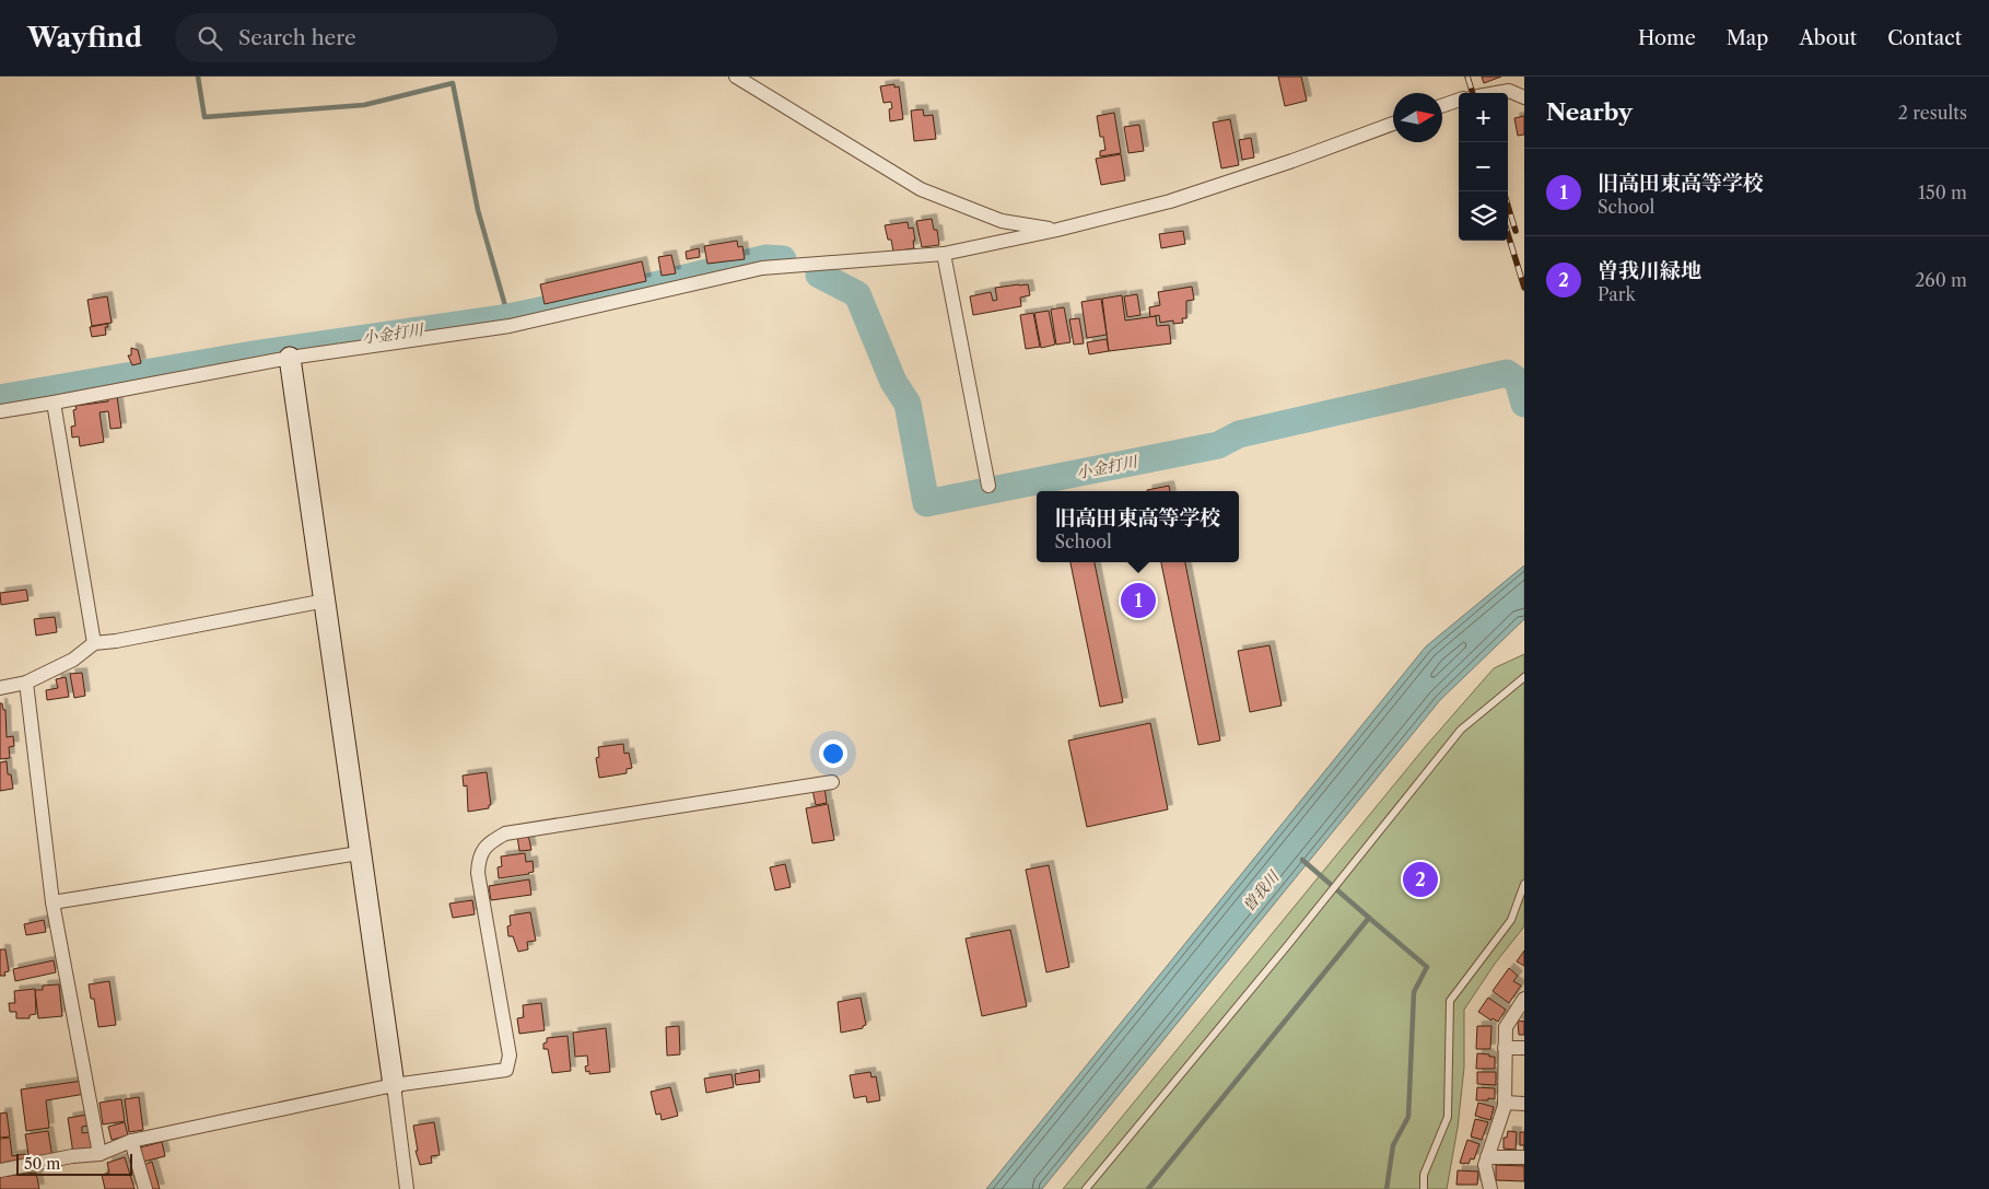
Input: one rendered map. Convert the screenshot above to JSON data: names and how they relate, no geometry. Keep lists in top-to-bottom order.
{
  "water": ["小金打川", "曽我川"],
  "scale_bar": "50 m",
  "north": "right",
  "page": {
    "header": "Wayfind",
    "search": "Search here",
    "nav": [
      "Home",
      "Map",
      "About",
      "Contact"
    ],
    "heading": ["Nearby", "2 results"],
    "map_buttons": ["+", "−"],
    "list": [
      {
        "mark": "1",
        "name": "旧高田東高等学校",
        "note": "School",
        "value": "150 m"
      },
      {
        "mark": "2",
        "name": "曽我川緑地",
        "note": "Park",
        "value": "260 m"
      }
    ],
    "popup": ["旧高田東高等学校", "School"],
    "pins": ["1", "2"],
    "scale": "50 m"
  }
}
